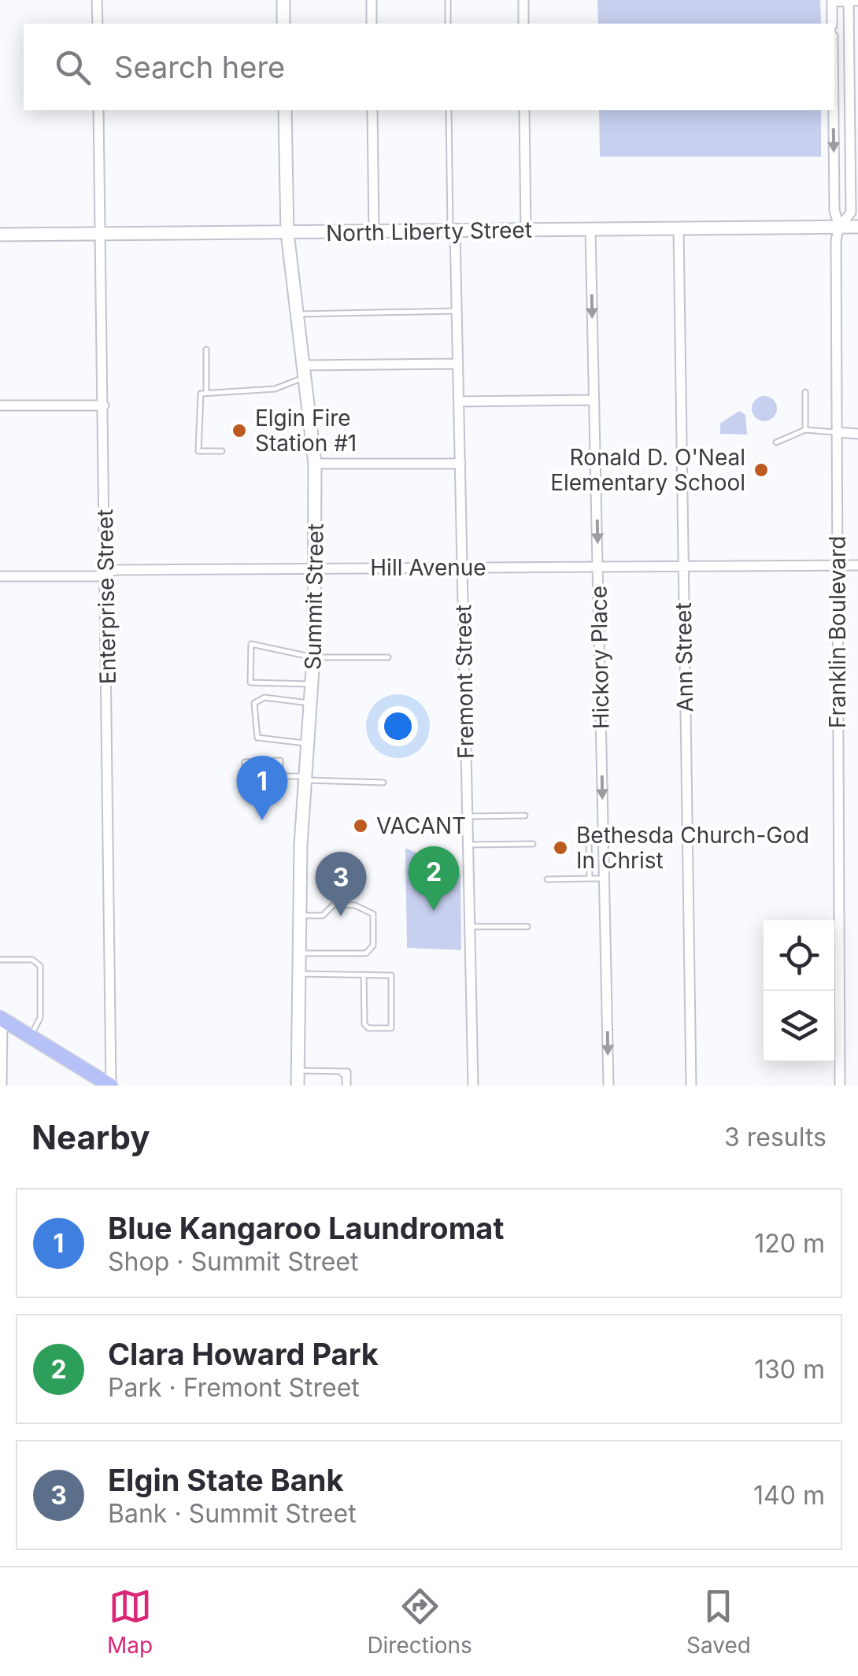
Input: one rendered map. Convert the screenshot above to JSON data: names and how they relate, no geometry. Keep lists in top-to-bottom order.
{
  "streets": {
    "main road": ["North Liberty Street", "Summit Street"],
    "street": [
      "Hill Avenue",
      "Enterprise Street",
      "Franklin Boulevard",
      "Hickory Place",
      "Ann Street",
      "Fremont Street"
    ]
  },
  "crossings": [
    ["North Liberty Street", "Enterprise Street"],
    ["North Liberty Street", "Summit Street"],
    ["North Liberty Street", "Franklin Boulevard"],
    ["North Liberty Street", "Hickory Place"],
    ["North Liberty Street", "Ann Street"],
    ["North Liberty Street", "Fremont Street"],
    ["Hill Avenue", "Enterprise Street"],
    ["Hill Avenue", "Summit Street"],
    ["Hill Avenue", "Franklin Boulevard"],
    ["Hill Avenue", "Hickory Place"],
    ["Hill Avenue", "Ann Street"],
    ["Hill Avenue", "Fremont Street"]
  ],
  "one_way": ["Hickory Place"],
  "places": [
    "Elgin Fire Station #1",
    "Ronald D. O'Neal Elementary School",
    "VACANT",
    "Bethesda Church-God In Christ"
  ],
  "page": {
    "search": "Search here",
    "pins": ["1", "2", "3"],
    "heading": ["Nearby", "3 results"],
    "list": [
      {
        "mark": "1",
        "name": "Blue Kangaroo Laundromat",
        "note": "Shop · Summit Street",
        "value": "120 m"
      },
      {
        "mark": "2",
        "name": "Clara Howard Park",
        "note": "Park · Fremont Street",
        "value": "130 m"
      },
      {
        "mark": "3",
        "name": "Elgin State Bank",
        "note": "Bank · Summit Street",
        "value": "140 m"
      }
    ],
    "nav": ["Map", "Directions", "Saved"]
  }
}
